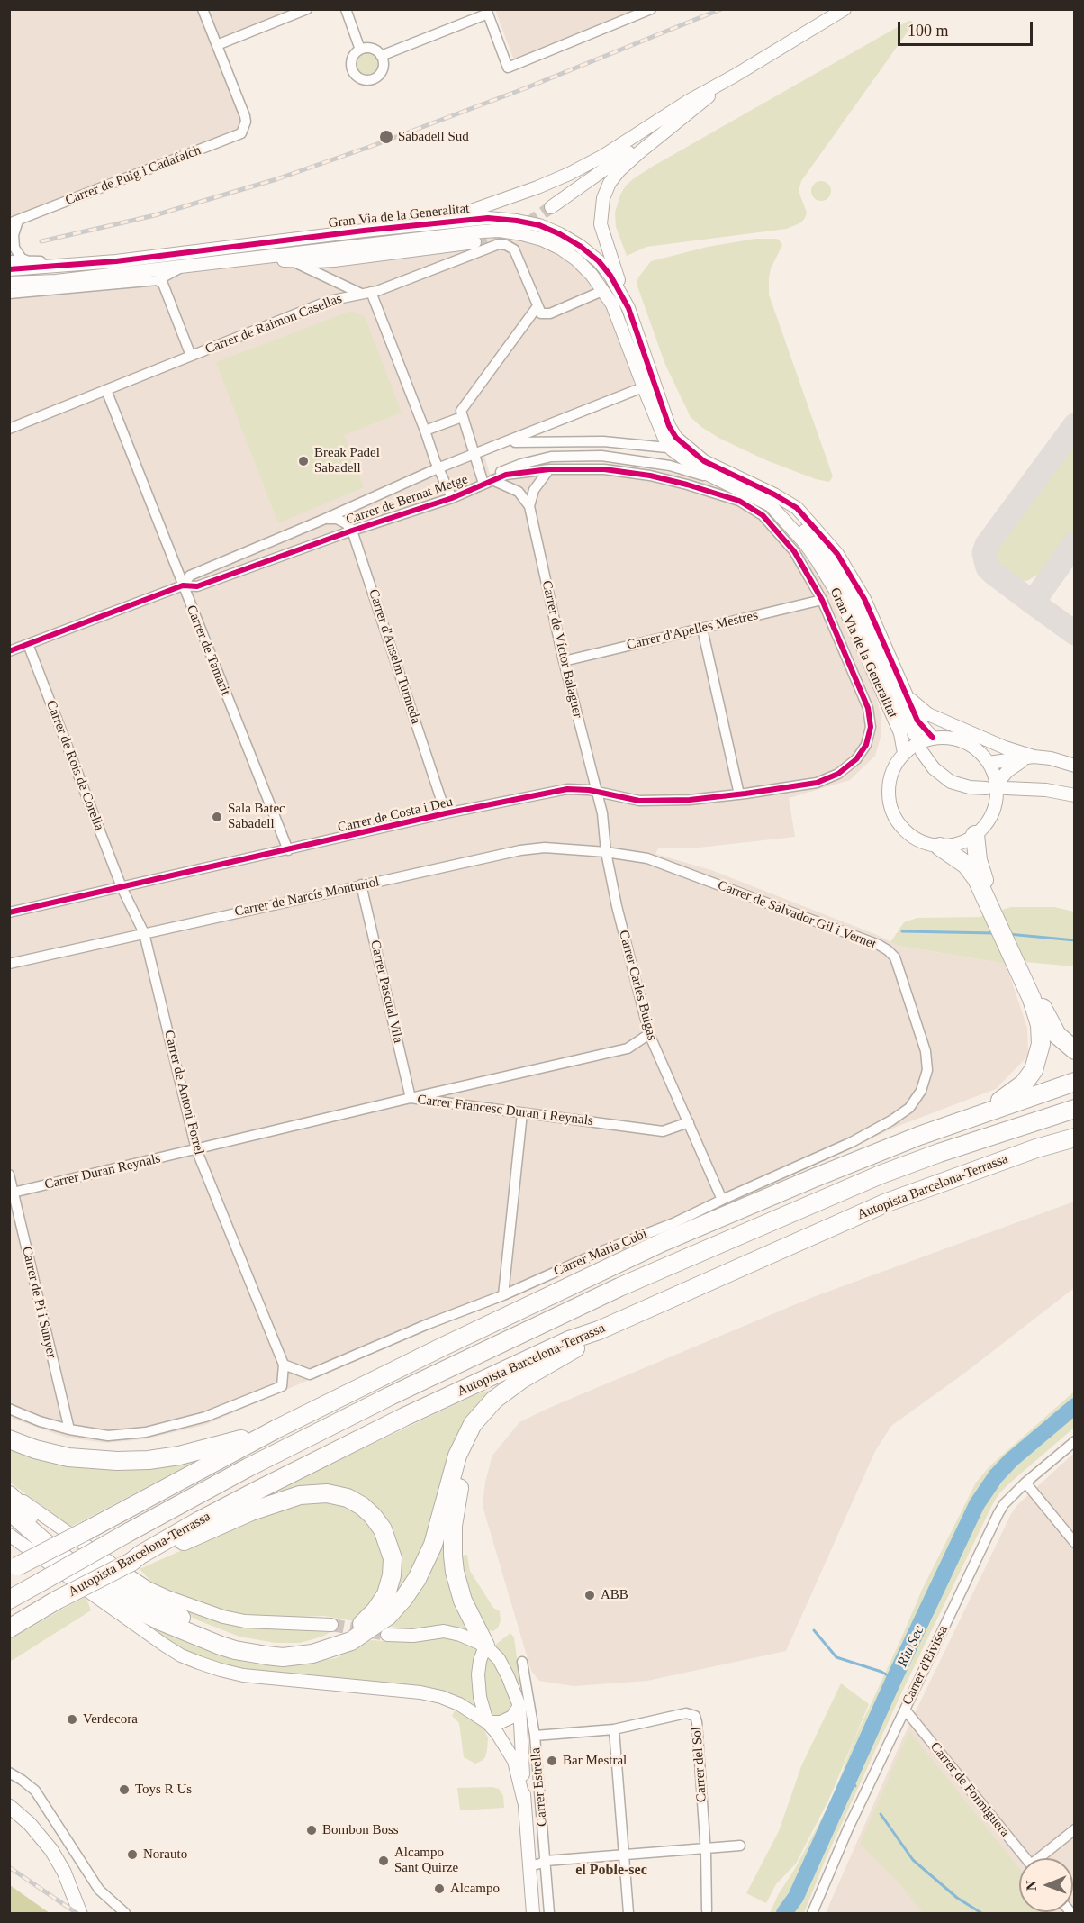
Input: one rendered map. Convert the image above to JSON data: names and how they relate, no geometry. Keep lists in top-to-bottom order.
{
  "streets": {
    "highway": ["Autopista Barcelona-Terrassa"],
    "street": [
      "Carrer de Puig i Cadafalch",
      "Gran Via de la Generalitat",
      "Carrer de Raimon Casellas",
      "Carrer de Bernat Metge",
      "Carrer d'Apelles Mestres",
      "Carrer de Víctor Balaguer",
      "Carrer de Tamarit",
      "Carrer d'Anselm Turmeda",
      "Carrer de Rois de Corella",
      "Carrer de Costa i Deu",
      "Carrer de Narcís Monturiol",
      "Carrer de Salvador Gil i Vernet",
      "Carrer Carles Buigas",
      "Carrer Pascual Vila",
      "Carrer de Antoni Forrel",
      "Carrer Francesc Duran i Reynals",
      "Carrer Duran Reynals",
      "Carrer María Cubi",
      "Carrer de Pi i Sunyer",
      "Carrer d'Eivissa",
      "Carrer del Sol",
      "Carrer Estrella",
      "Carrer de Formiguera"
    ]
  },
  "crossings": [
    ["Gran Via de la Generalitat", "Carrer de Bernat Metge"],
    ["Carrer de Raimon Casellas", "Carrer de Tamarit"],
    ["Carrer de Bernat Metge", "Carrer d'Apelles Mestres"],
    ["Carrer de Bernat Metge", "Carrer de Tamarit"],
    ["Carrer de Bernat Metge", "Carrer d'Anselm Turmeda"],
    ["Carrer de Bernat Metge", "Carrer de Rois de Corella"],
    ["Carrer de Bernat Metge", "Carrer de Costa i Deu"],
    ["Carrer d'Apelles Mestres", "Carrer de Víctor Balaguer"],
    ["Carrer de Víctor Balaguer", "Carrer de Costa i Deu"],
    ["Carrer de Víctor Balaguer", "Carrer Carles Buigas"],
    ["Carrer de Tamarit", "Carrer de Costa i Deu"],
    ["Carrer d'Anselm Turmeda", "Carrer de Costa i Deu"],
    ["Carrer de Rois de Corella", "Carrer de Costa i Deu"],
    ["Carrer de Rois de Corella", "Carrer de Antoni Forrel"],
    ["Carrer de Costa i Deu", "Carrer Carles Buigas"],
    ["Carrer de Costa i Deu", "Carrer de Antoni Forrel"],
    ["Carrer de Narcís Monturiol", "Carrer de Salvador Gil i Vernet"],
    ["Carrer de Narcís Monturiol", "Carrer Carles Buigas"],
    ["Carrer de Narcís Monturiol", "Carrer Pascual Vila"],
    ["Carrer de Narcís Monturiol", "Carrer de Antoni Forrel"],
    ["Carrer de Salvador Gil i Vernet", "Carrer Carles Buigas"],
    ["Carrer de Salvador Gil i Vernet", "Carrer María Cubi"],
    ["Carrer Carles Buigas", "Carrer Francesc Duran i Reynals"],
    ["Carrer Carles Buigas", "Carrer María Cubi"],
    ["Carrer Pascual Vila", "Carrer Francesc Duran i Reynals"],
    ["Carrer de Antoni Forrel", "Carrer Francesc Duran i Reynals"],
    ["Carrer de Antoni Forrel", "Carrer Duran Reynals"],
    ["Carrer de Antoni Forrel", "Carrer María Cubi"],
    ["Carrer de Antoni Forrel", "Carrer de Pi i Sunyer"],
    ["Carrer Francesc Duran i Reynals", "Carrer Duran Reynals"],
    ["Carrer Duran Reynals", "Carrer de Pi i Sunyer"],
    ["Carrer d'Eivissa", "Carrer de Formiguera"],
    ["Carrer del Sol", "Carrer Estrella"]
  ],
  "districts": ["el Poble-sec"],
  "water": ["Riu Sec"],
  "places": [
    "Sabadell Sud",
    "Break Padel Sabadell",
    "Sala Batec Sabadell",
    "ABB",
    "Verdecora",
    "Bar Mestral",
    "Toys R Us",
    "Bombon Boss",
    "Norauto",
    "Alcampo Sant Quirze",
    "Alcampo"
  ],
  "scale_bar": "100 m",
  "north": "left"
}
